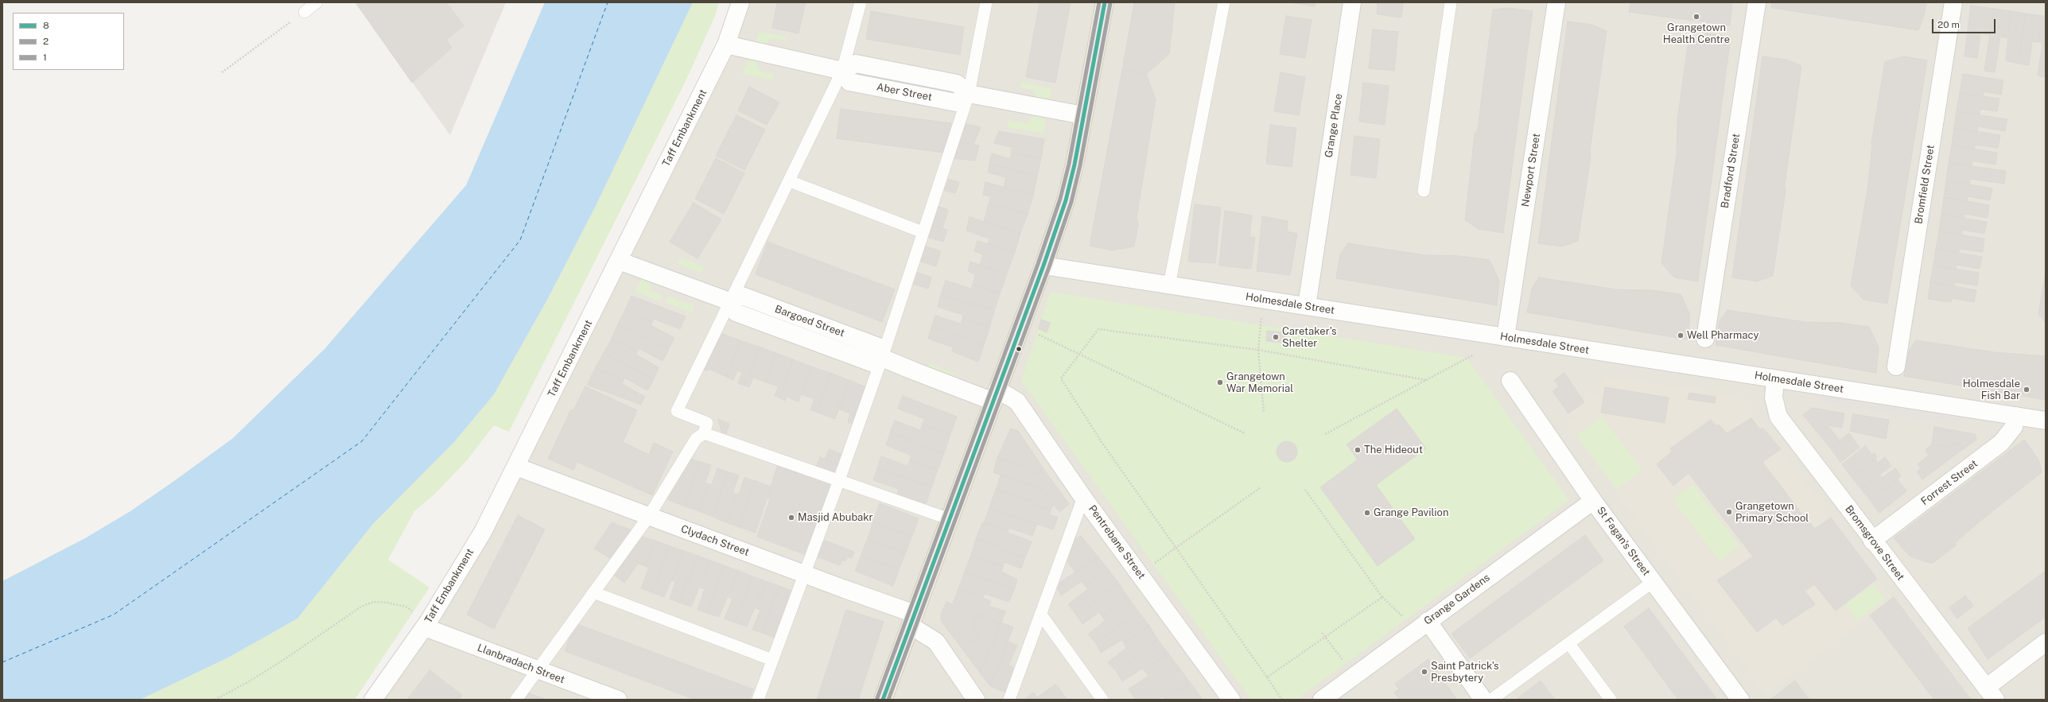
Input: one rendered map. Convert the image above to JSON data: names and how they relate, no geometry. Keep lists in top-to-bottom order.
{
  "streets": {
    "street": [
      "Aber Street",
      "Grange Place",
      "Taff Embankment",
      "Newport Street",
      "Bradford Street",
      "Bromfield Street",
      "Holmesdale Street",
      "Bargoed Street",
      "Forrest Street",
      "Clydach Street",
      "St Fagan's Street",
      "Pentrebane Street",
      "Bromsgrove Street",
      "Grange Gardens",
      "Llanbradach Street"
    ]
  },
  "crossings": [
    ["Grange Place", "Holmesdale Street"],
    ["Taff Embankment", "Clydach Street"],
    ["Taff Embankment", "Llanbradach Street"],
    ["Newport Street", "Holmesdale Street"],
    ["Holmesdale Street", "Forrest Street"],
    ["Holmesdale Street", "Bromsgrove Street"],
    ["Forrest Street", "Bromsgrove Street"],
    ["St Fagan's Street", "Grange Gardens"]
  ],
  "places": [
    "Grangetown Health Centre",
    "Well Pharmacy",
    "Caretaker's Shelter",
    "Grangetown War Memorial",
    "Holmesdale Fish Bar",
    "The Hideout",
    "Grangetown Primary School",
    "Grange Pavilion",
    "Masjid Abubakr",
    "Saint Patrick's Presbytery"
  ],
  "lines": ["transit line 8", "transit line 1", "transit line 2"],
  "legend": ["8", "2", "1"],
  "scale_bar": "20 m"
}
